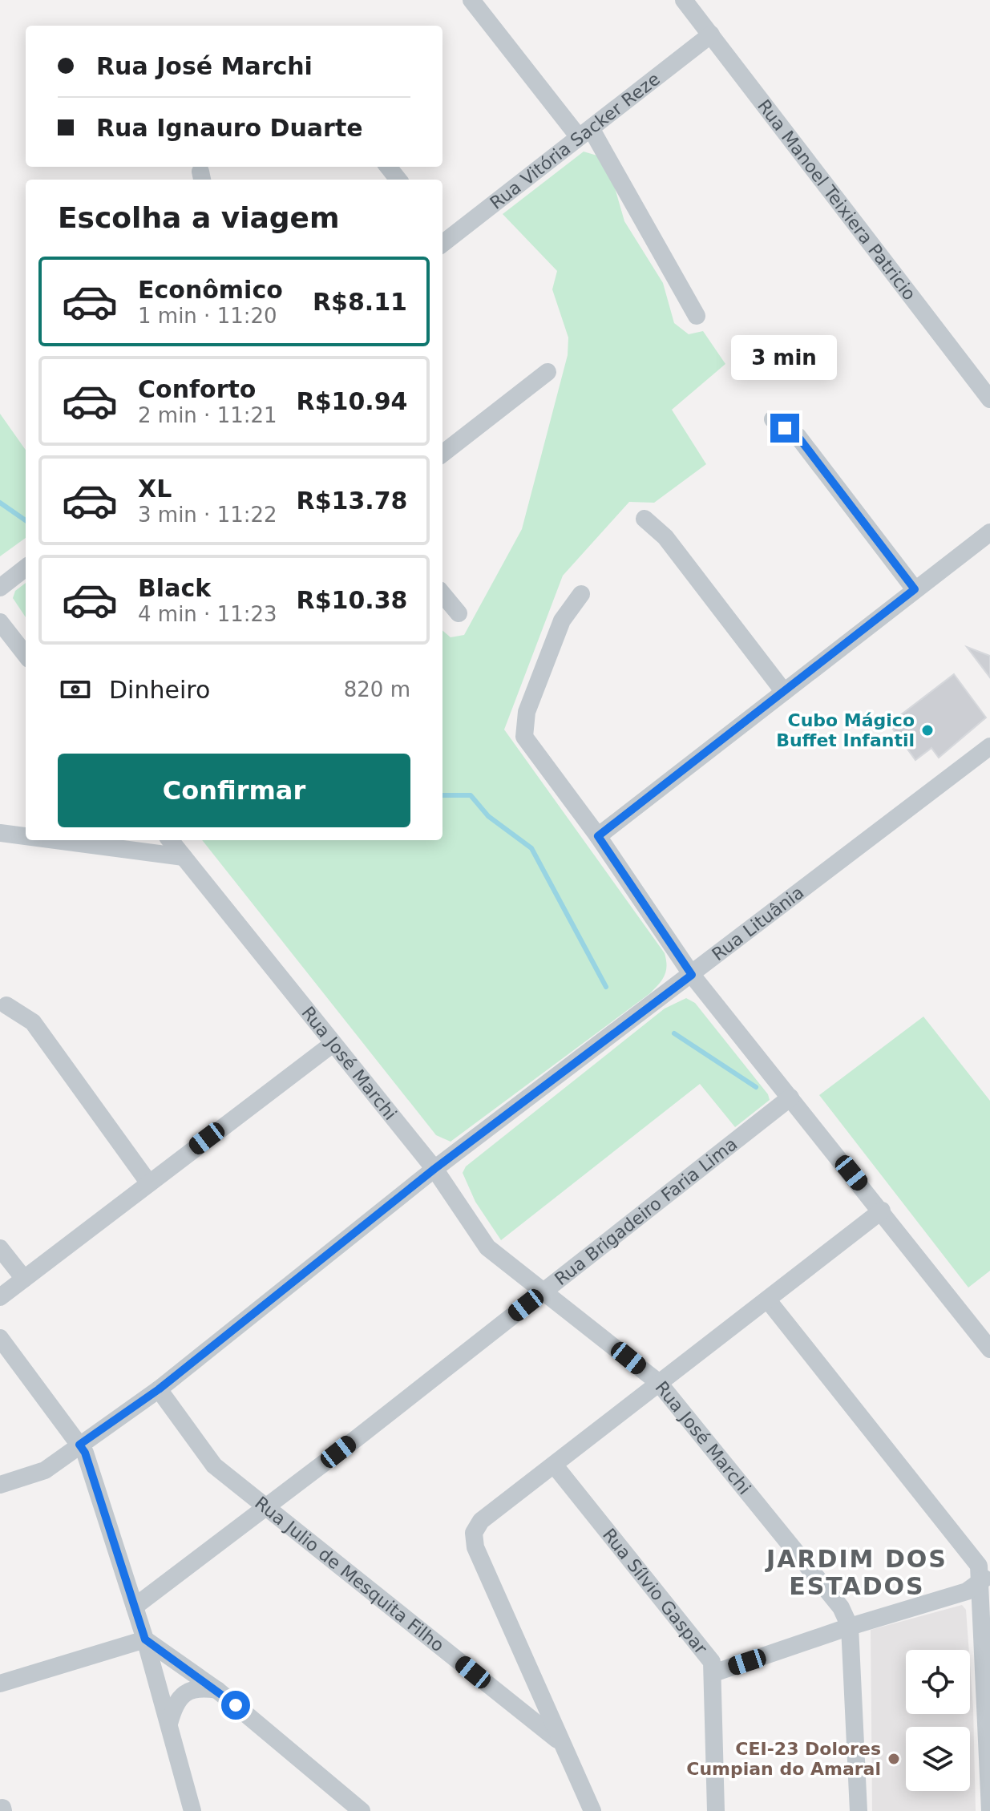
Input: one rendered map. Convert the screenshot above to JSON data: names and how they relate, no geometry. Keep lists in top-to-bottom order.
{
  "streets": {
    "street": [
      "Rua Vitória Sacker Reze",
      "Rua Manoel Teixiera Patricio",
      "Rua Lituânia",
      "Rua José Marchi",
      "Rua Brigadeiro Faria Lima",
      "Rua Julio de Mesquita Filho",
      "Rua Sílvio Gaspar"
    ]
  },
  "crossings": [
    ["Rua Vitória Sacker Reze", "Rua Manoel Teixiera Patricio"],
    ["Rua Lituânia", "Rua José Marchi"],
    ["Rua Lituânia", "Rua Julio de Mesquita Filho"],
    ["Rua José Marchi", "Rua Brigadeiro Faria Lima"],
    ["Rua Brigadeiro Faria Lima", "Rua Julio de Mesquita Filho"]
  ],
  "districts": ["JARDIM DOS ESTADOS"],
  "places": ["Cubo Mágico Buffet Infantil", "CEI-23 Dolores Cumpian do Amaral"],
  "page": {
    "banner": ["Rua José Marchi", "Rua Ignauro Duarte"],
    "heading": "Escolha a viagem",
    "list": [
      {
        "name": "Econômico",
        "note": "1 min · 11:20",
        "value": "R$8.11"
      },
      {
        "name": "Conforto",
        "note": "2 min · 11:21",
        "value": "R$10.94"
      },
      {
        "name": "XL",
        "note": "3 min · 11:22",
        "value": "R$13.78"
      },
      {
        "name": "Black",
        "note": "4 min · 11:23",
        "value": "R$10.38"
      }
    ],
    "bubble": "3 min",
    "pay": ["Dinheiro", "820 m"],
    "buttons": "Confirmar"
  }
}
